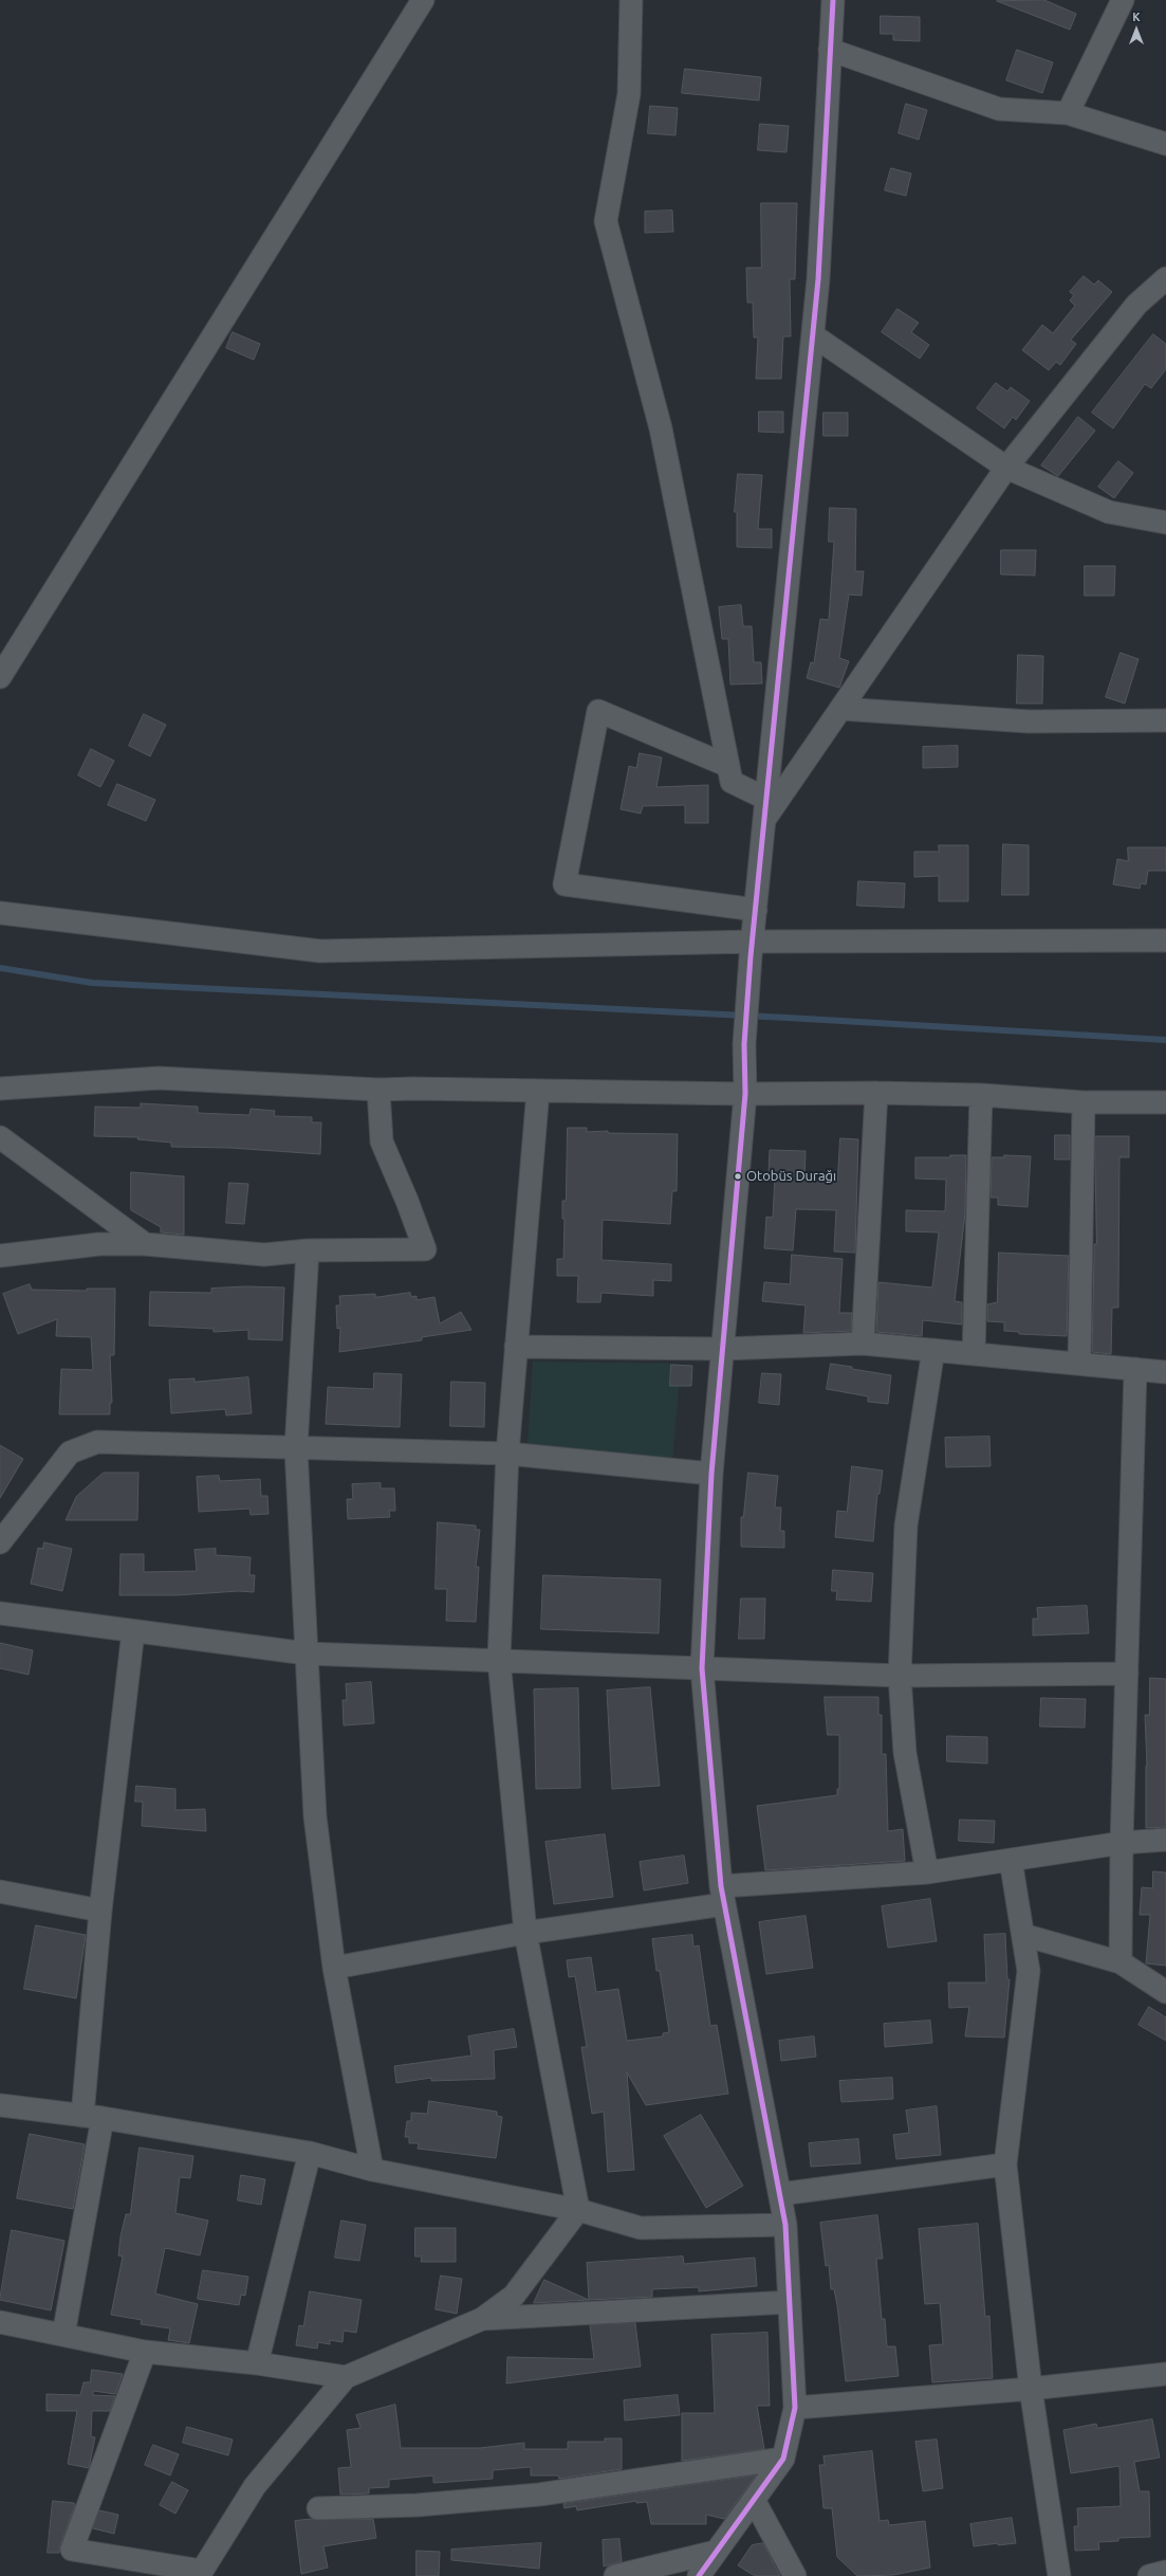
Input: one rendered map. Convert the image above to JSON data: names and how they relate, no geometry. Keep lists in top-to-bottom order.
{
  "places": ["Otobüs Durağı"],
  "north": "top"
}
